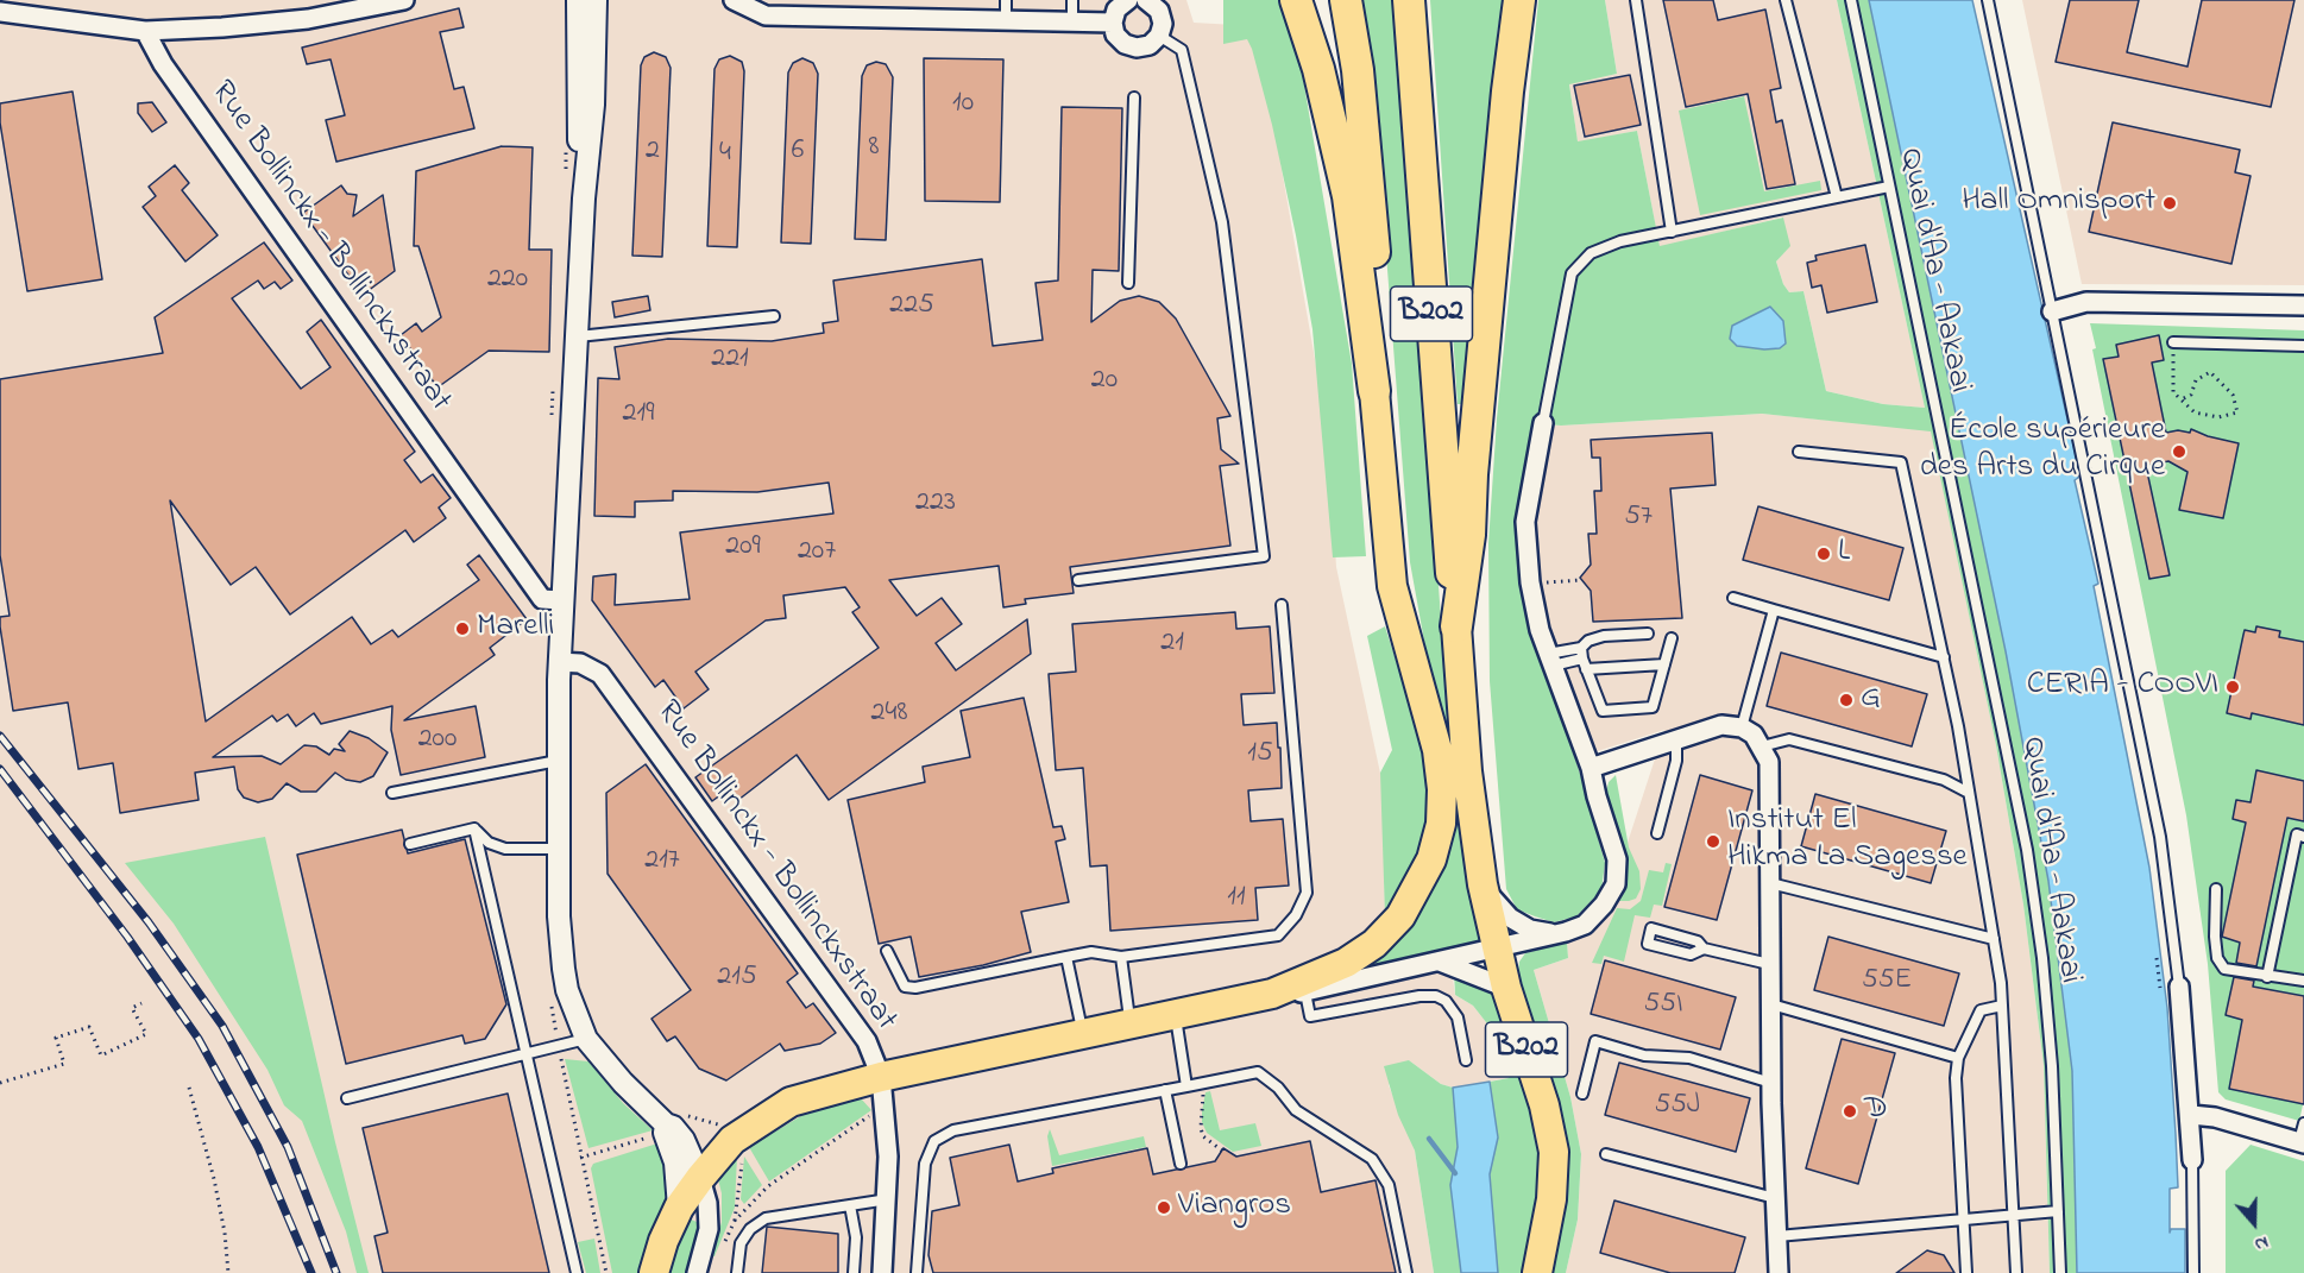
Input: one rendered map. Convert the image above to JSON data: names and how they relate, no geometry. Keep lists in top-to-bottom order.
{
  "streets": {
    "highway": ["B202"],
    "street": ["Rue Bollinckx - Bollinckxstraat"],
    "lane": ["Quai d'Aa - Aakaai"]
  },
  "places": [
    "Hall Omnisport",
    "École supérieure des Arts du Cirque",
    "L",
    "Marelli",
    "CERIA - COOVI",
    "G",
    "Institut El Hikma La Sagesse",
    "D",
    "Viangros"
  ],
  "house_numbers": [
    "10",
    "8",
    "2",
    "6",
    "4",
    "220",
    "225",
    "221",
    "20",
    "219",
    "223",
    "57",
    "209",
    "207",
    "21",
    "248",
    "200",
    "15",
    "217",
    "11",
    "215",
    "55E",
    "55I",
    "55J"
  ],
  "north": "bottom"
}
